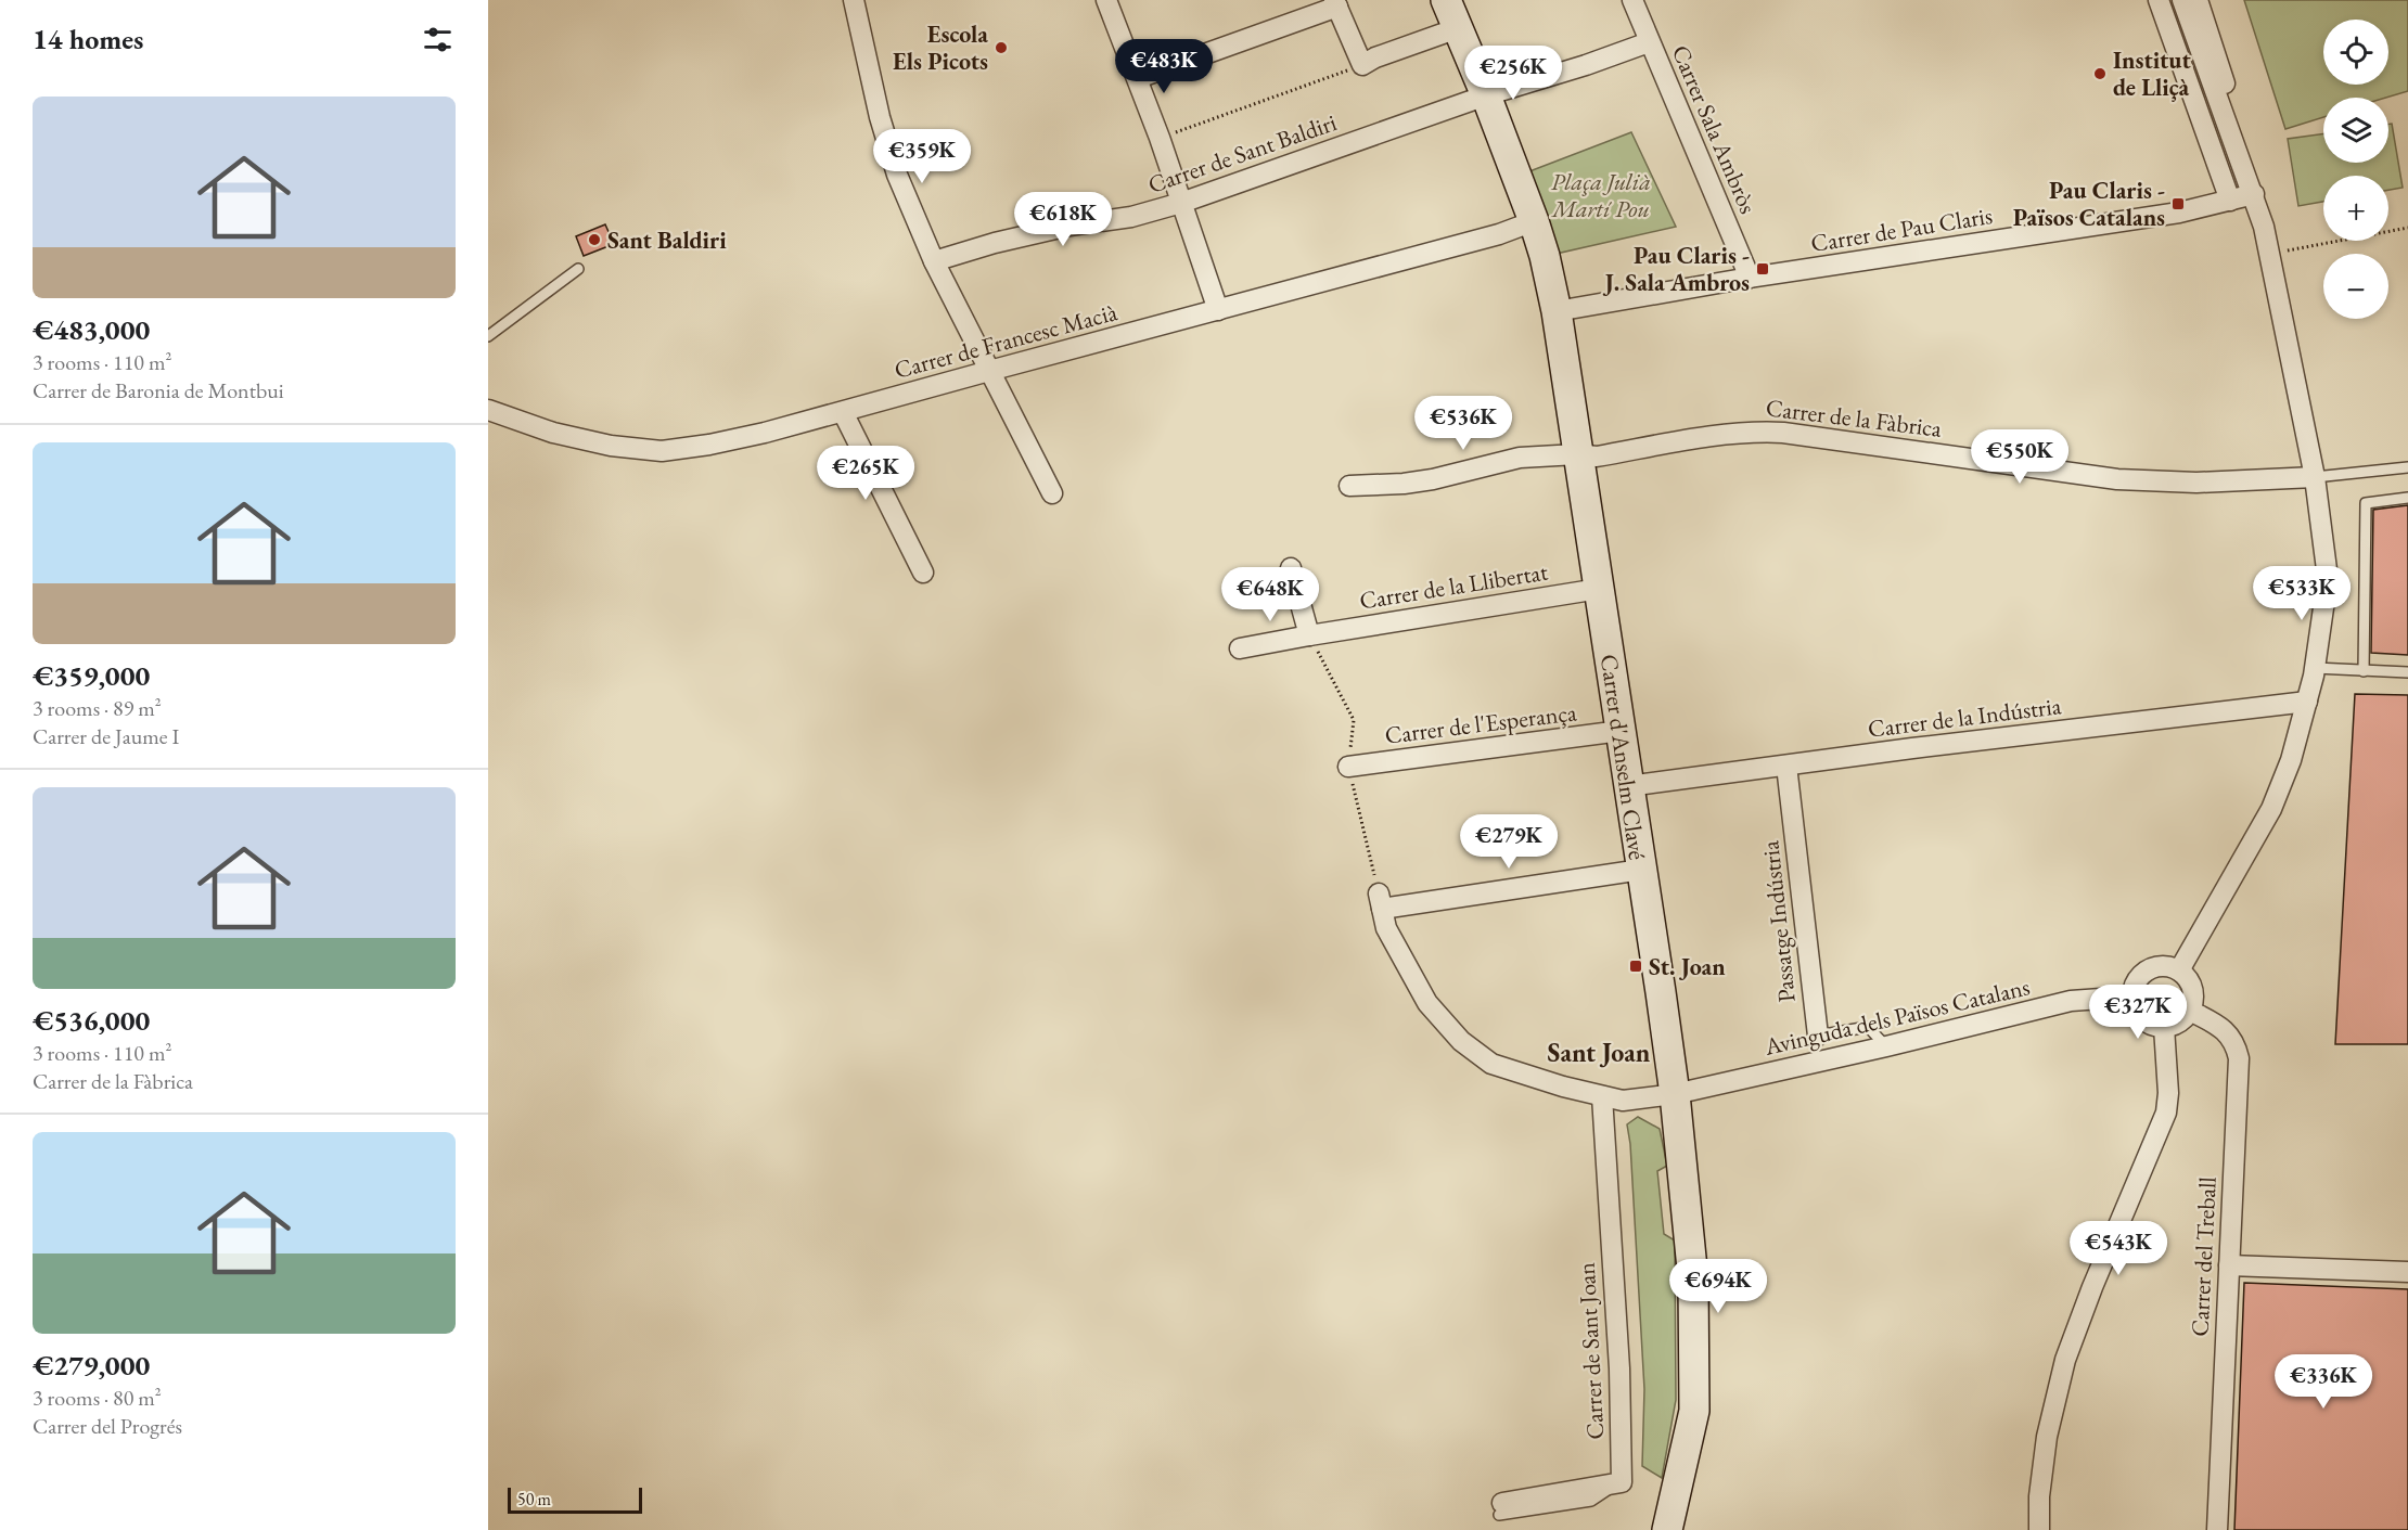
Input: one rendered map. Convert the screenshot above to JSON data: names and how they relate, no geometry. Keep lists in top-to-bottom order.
{
  "streets": {
    "street": [
      "Carrer Sala Ambròs",
      "Carrer de Sant Baldiri",
      "Carrer de Pau Claris",
      "Carrer de Francesc Macià",
      "Carrer de la Fàbrica",
      "Carrer de la Llibertat",
      "Carrer de la Indústria",
      "Carrer de l'Esperança",
      "Carrer d'Anselm Clavé",
      "Passatge Indústria",
      "Avinguda dels Països Catalans",
      "Carrer del Treball",
      "Carrer de Sant Joan"
    ]
  },
  "crossings": [
    ["Carrer Sala Ambròs", "Carrer de Sant Baldiri"],
    ["Carrer Sala Ambròs", "Carrer de Pau Claris"],
    ["Carrer de Sant Baldiri", "Carrer d'Anselm Clavé"],
    ["Carrer de Pau Claris", "Carrer d'Anselm Clavé"],
    ["Carrer de Francesc Macià", "Carrer d'Anselm Clavé"],
    ["Carrer de la Fàbrica", "Carrer d'Anselm Clavé"],
    ["Carrer de la Llibertat", "Carrer d'Anselm Clavé"],
    ["Carrer de la Indústria", "Carrer d'Anselm Clavé"],
    ["Carrer de la Indústria", "Passatge Indústria"],
    ["Carrer de l'Esperança", "Carrer d'Anselm Clavé"],
    ["Carrer d'Anselm Clavé", "Avinguda dels Països Catalans"],
    ["Passatge Indústria", "Avinguda dels Països Catalans"],
    ["Avinguda dels Països Catalans", "Carrer del Treball"],
    ["Avinguda dels Països Catalans", "Carrer de Sant Joan"]
  ],
  "districts": ["Sant Joan"],
  "parks": ["Plaça Julià Martí Pou"],
  "places": {
    "other": ["Escola Els Picots", "Institut de Lliçà", "Sant Baldiri"],
    "transit": ["Pau Claris - Països Catalans", "Pau Claris - J. Sala Ambros", "St. Joan"]
  },
  "scale_bar": "50 m",
  "page": {
    "heading": "14 homes",
    "map_buttons": ["+", "−"],
    "price": [
      "€483K",
      "€256K",
      "€359K",
      "€618K",
      "€536K",
      "€550K",
      "€265K",
      "€533K",
      "€648K",
      "€279K",
      "€327K",
      "€543K",
      "€694K",
      "€336K"
    ],
    "list": [
      {
        "name": "€483,000",
        "note": "3 rooms · 110 m² · Carrer de Baronia de Montbui"
      },
      {
        "name": "€359,000",
        "note": "3 rooms · 89 m² · Carrer de Jaume I"
      },
      {
        "name": "€536,000",
        "note": "3 rooms · 110 m² · Carrer de la Fàbrica"
      },
      {
        "name": "€279,000",
        "note": "3 rooms · 80 m² · Carrer del Progrés"
      }
    ],
    "scale": "50 m"
  }
}
